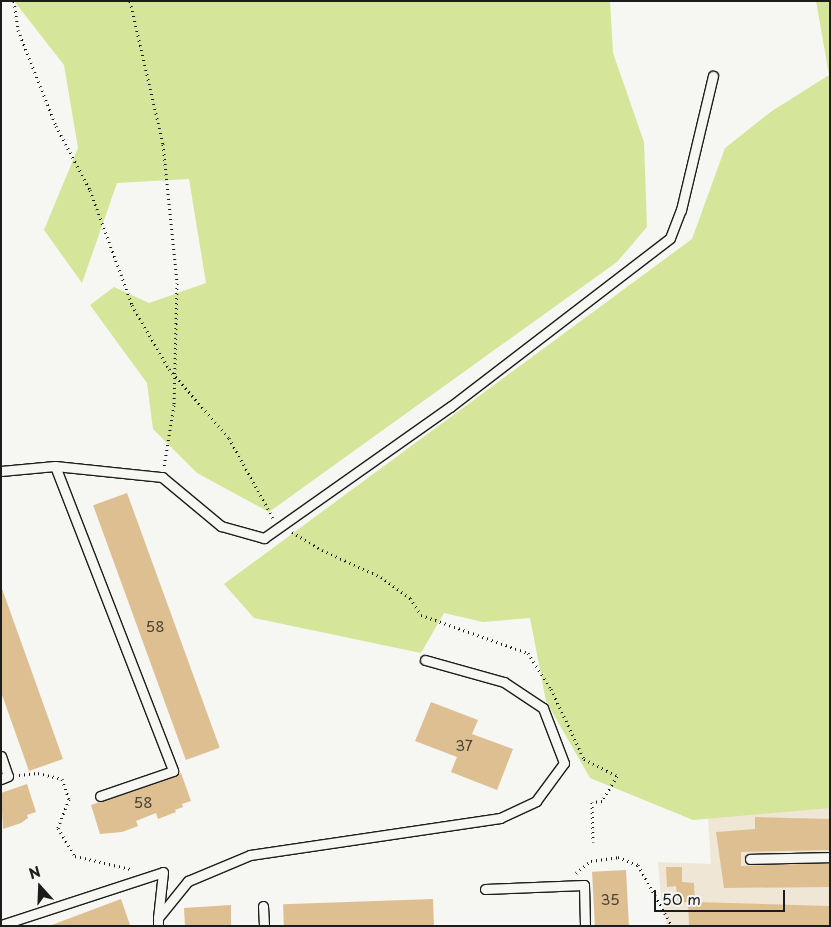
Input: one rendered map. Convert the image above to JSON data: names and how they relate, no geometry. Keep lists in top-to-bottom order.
{
  "house_numbers": [
    "58",
    "37",
    "58",
    "35"
  ],
  "scale_bar": "50 m",
  "north": "top"
}
